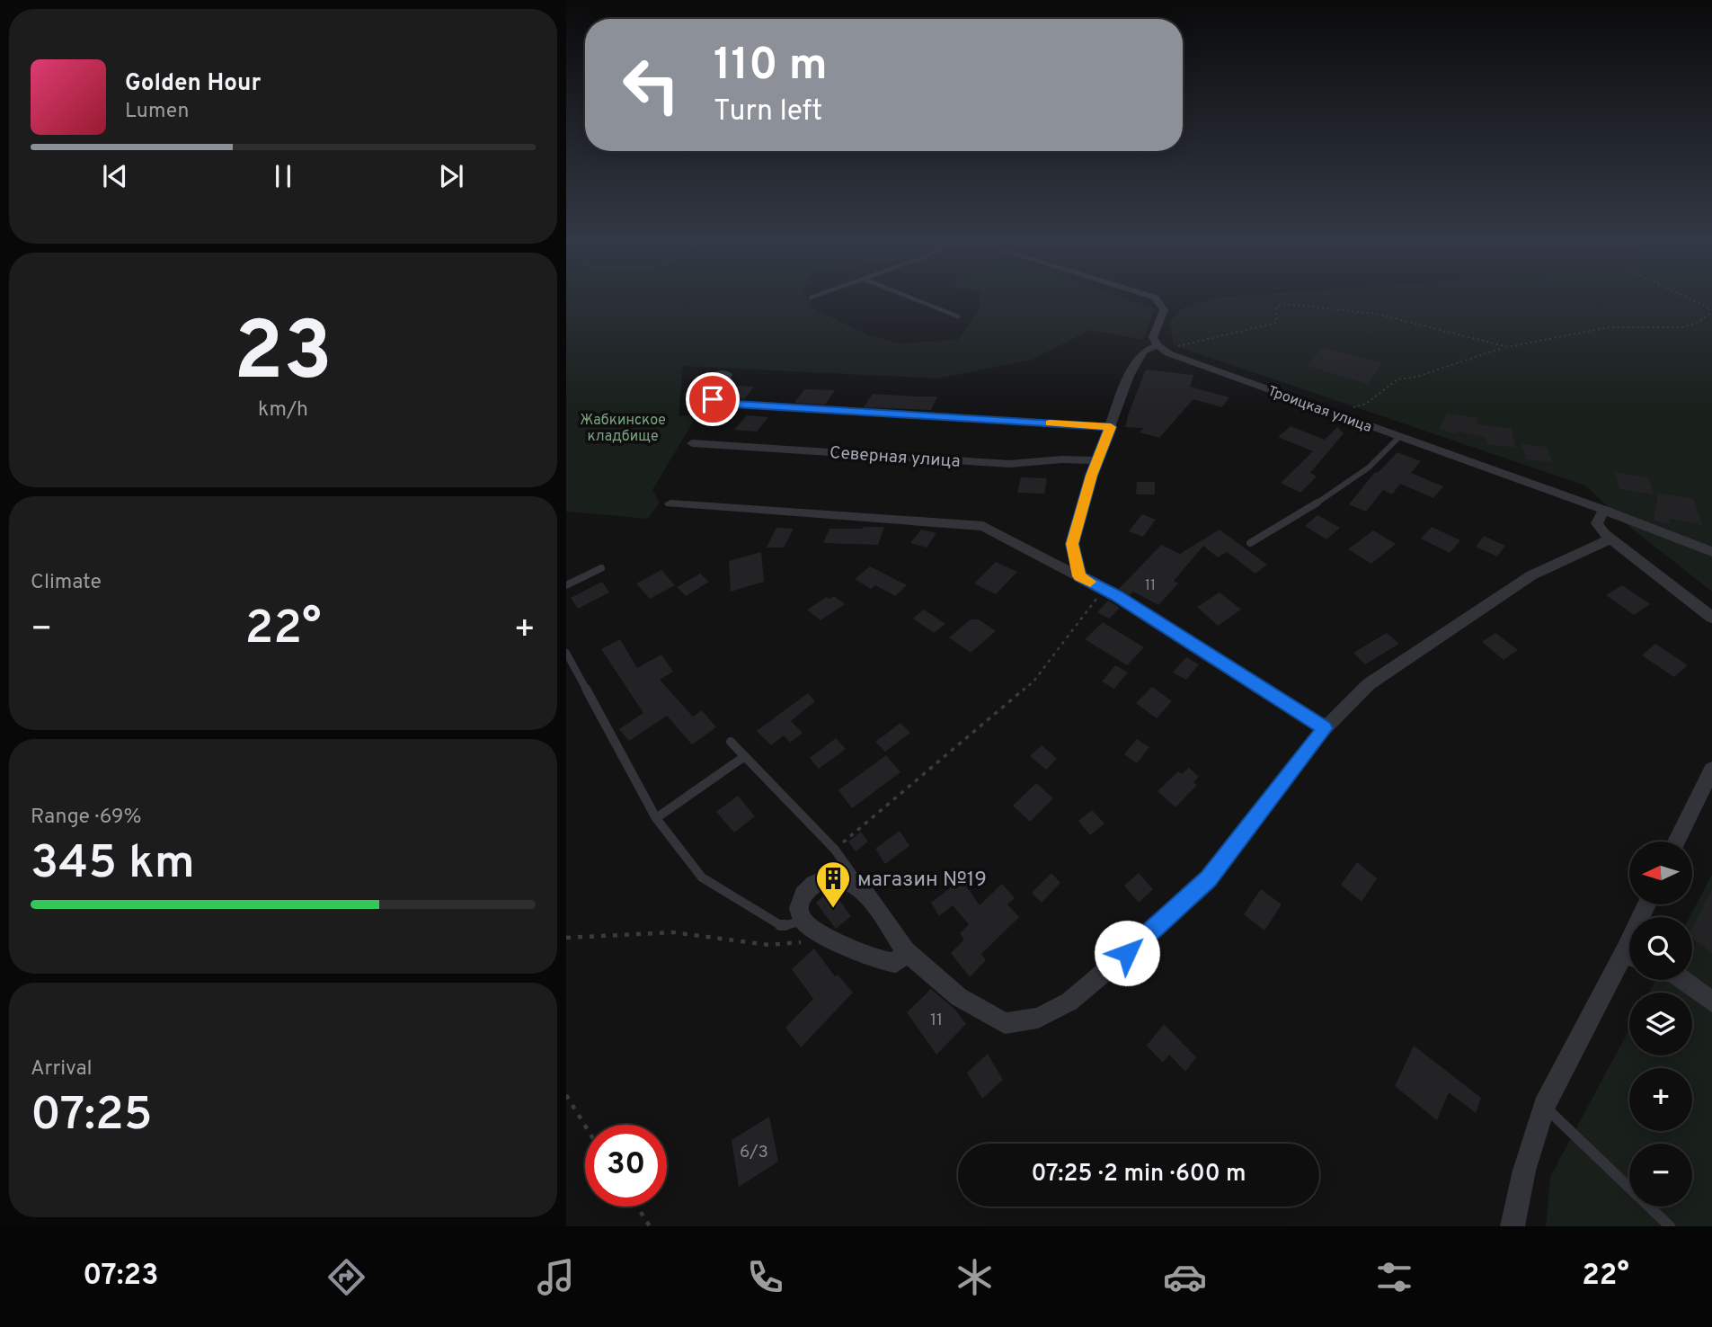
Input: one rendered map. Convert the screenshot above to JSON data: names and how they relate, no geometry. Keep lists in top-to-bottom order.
{
  "streets": {
    "street": ["Троицкая улица", "Северная улица"]
  },
  "parks": ["Жабкинское кладбище"],
  "places": {
    "building": ["магазин №19"]
  },
  "house_numbers": ["11", "11", "6/3"],
  "north": "left",
  "page": {
    "turn": ["110 m", "Turn left"],
    "song": ["Golden Hour", "Lumen"],
    "tile": [
      ["23", "km/h"],
      "Climate",
      ["Range · 69%", "345 km"],
      ["Arrival", "07:25"]
    ],
    "heat": ["−", "22°", "+"],
    "map_buttons": ["+", "−"],
    "limit": "30",
    "trip": "07:25 · 2 min · 600 m",
    "tabs": ["07:23", "22°"]
  }
}
